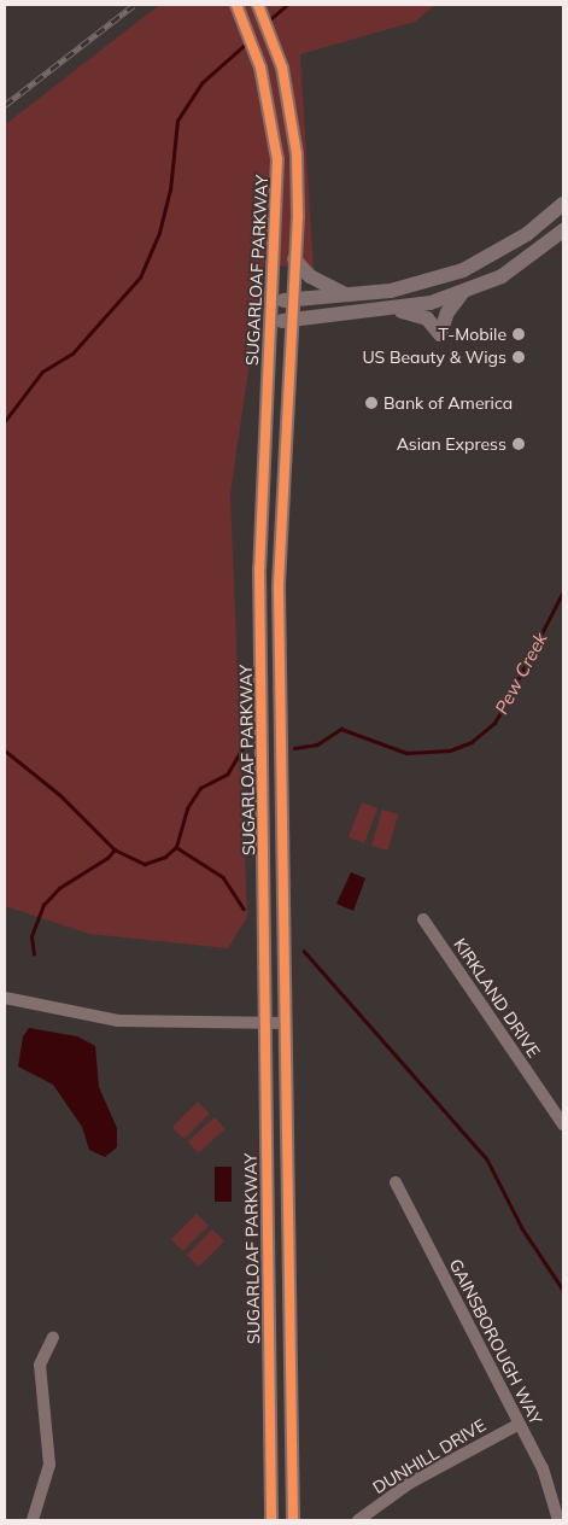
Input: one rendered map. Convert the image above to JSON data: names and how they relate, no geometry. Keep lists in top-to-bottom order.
{
  "streets": {
    "main road": ["SUGARLOAF PARKWAY"],
    "street": ["KIRKLAND DRIVE", "GAINSBOROUGH WAY", "DUNHILL DRIVE"]
  },
  "crossings": [
    ["GAINSBOROUGH WAY", "DUNHILL DRIVE"]
  ],
  "water": ["Pew Creek"],
  "places": [
    "T-Mobile",
    "US Beauty & Wigs",
    "Bank of America",
    "Asian Express"
  ]
}
